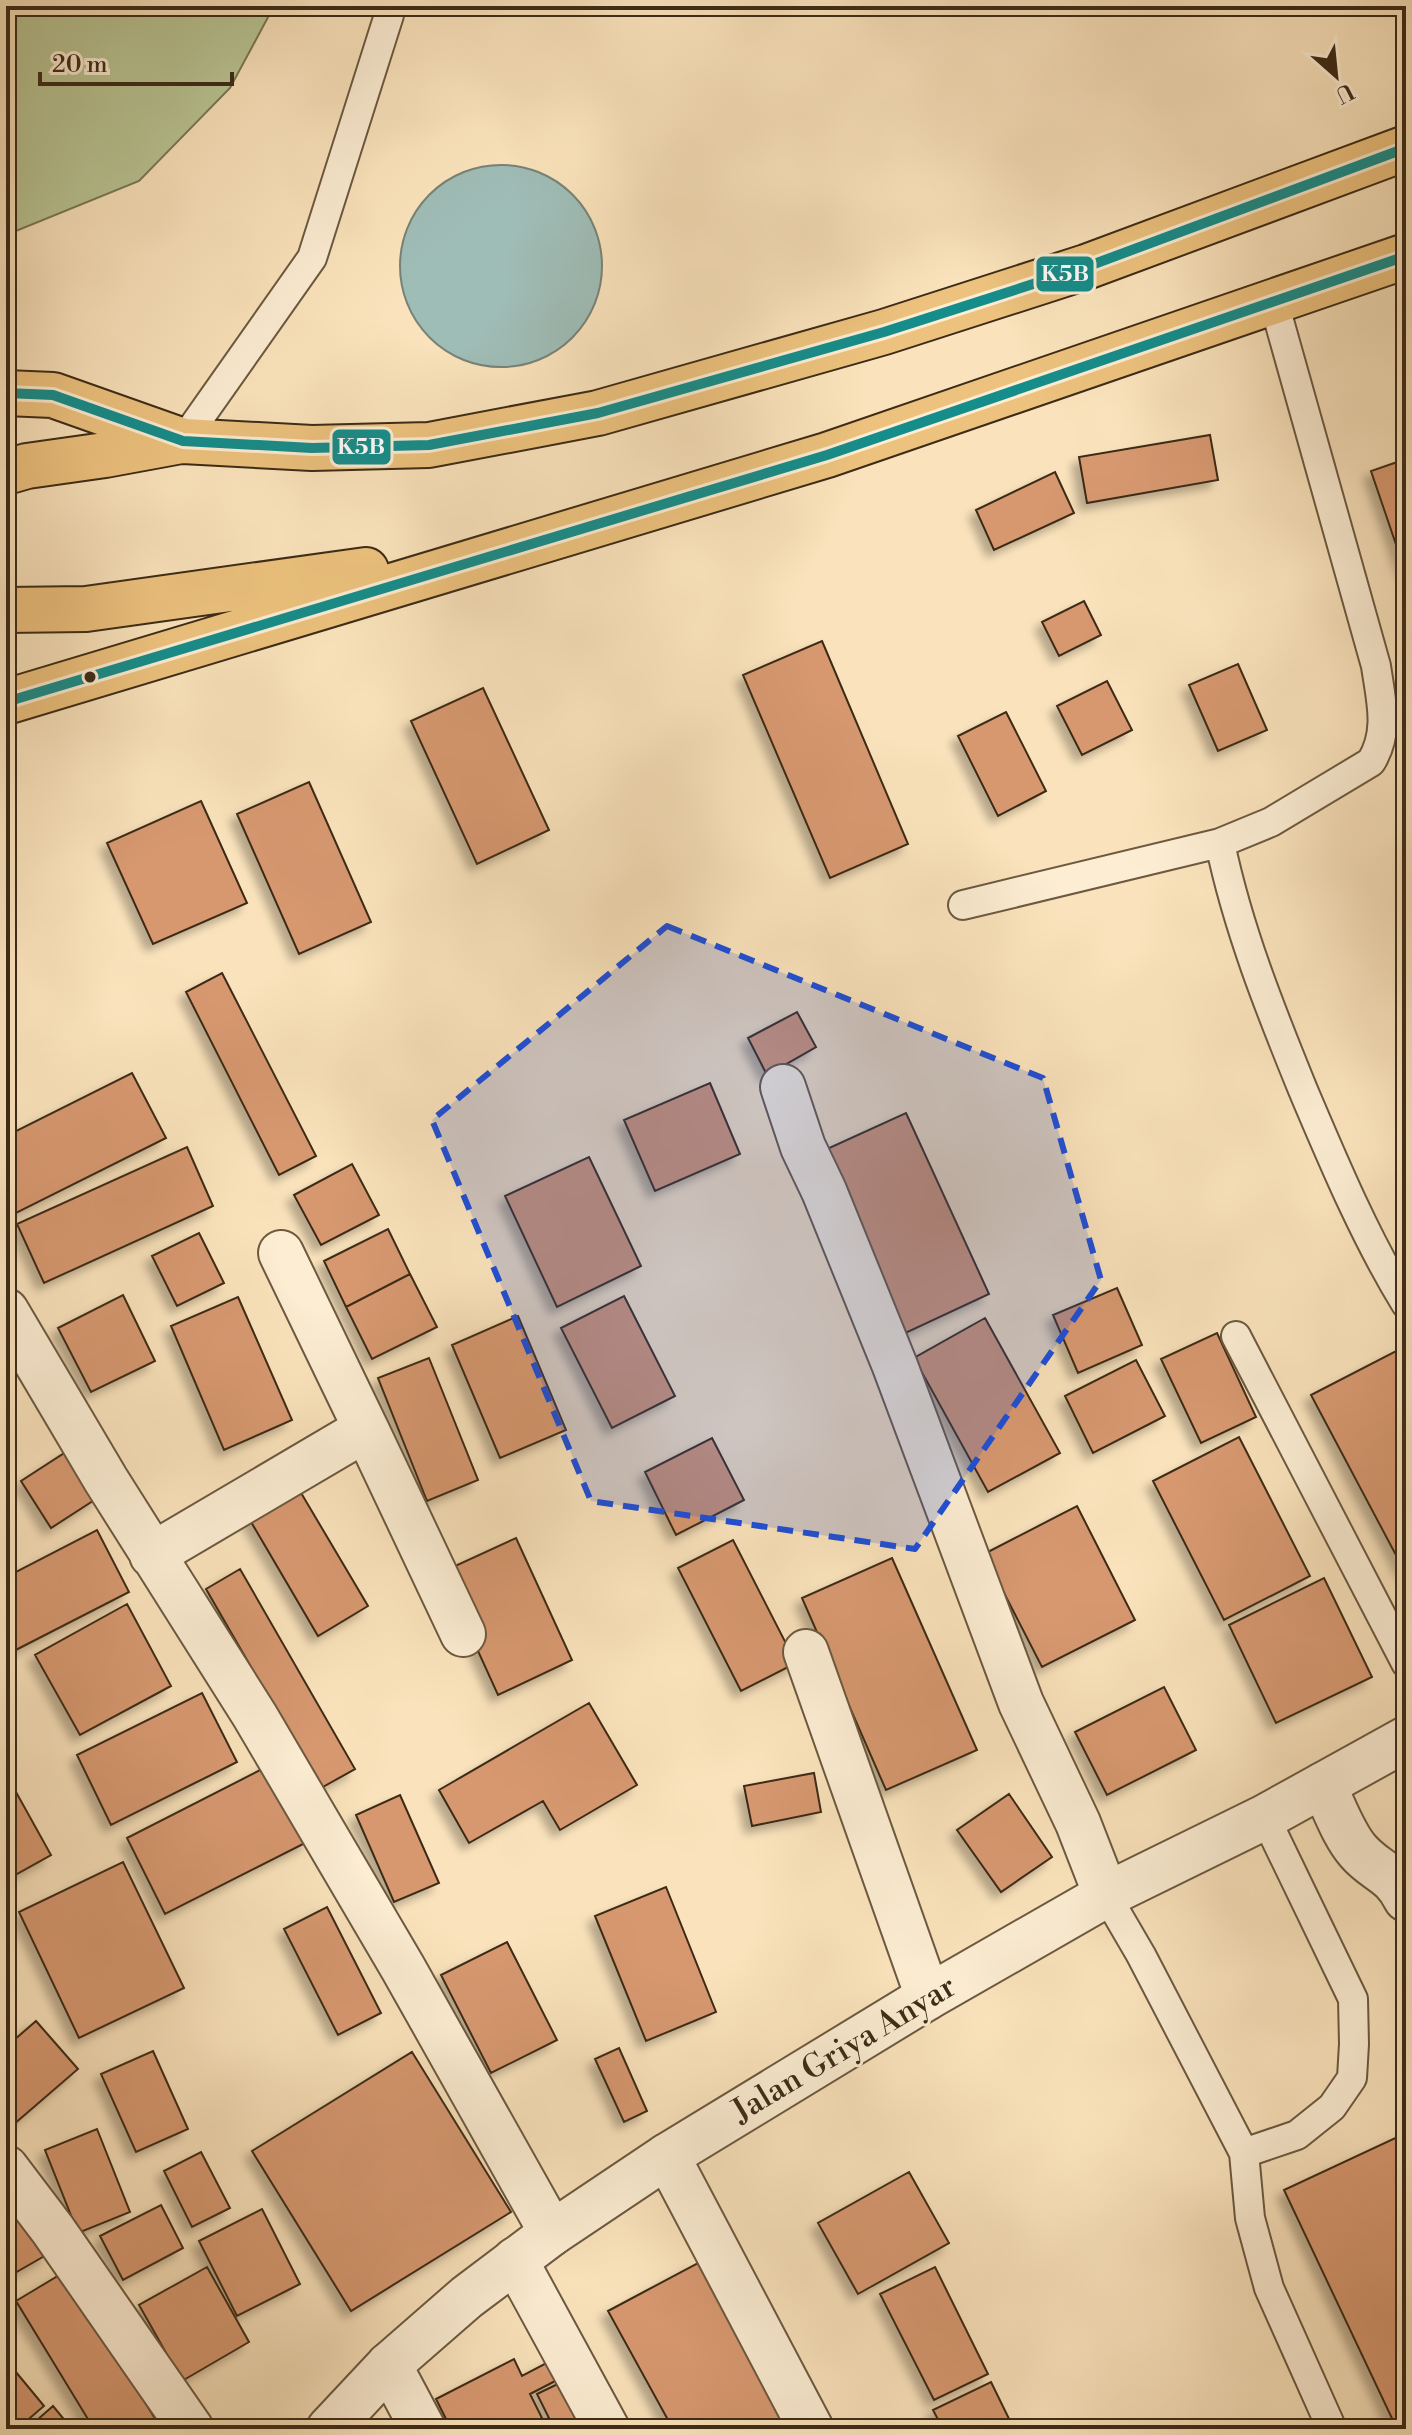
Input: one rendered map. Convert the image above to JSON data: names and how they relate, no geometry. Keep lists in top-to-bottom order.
{
  "streets": {
    "street": ["Jalan Griya Anyar"]
  },
  "lines": ["transit line K5B"],
  "scale_bar": "20 m",
  "north": "bottom right"
}
